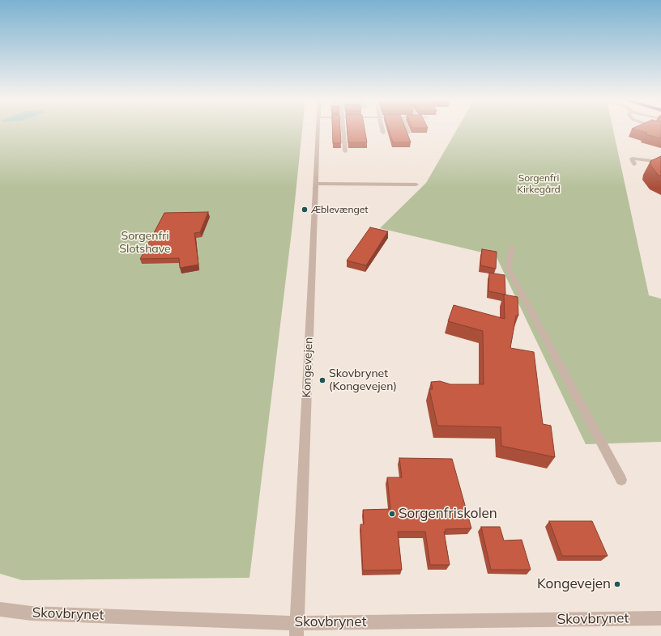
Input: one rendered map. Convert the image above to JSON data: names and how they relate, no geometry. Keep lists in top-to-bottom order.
{
  "streets": {
    "street": ["Kongevejen", "Skovbrynet"]
  },
  "crossings": [
    ["Kongevejen", "Skovbrynet"]
  ],
  "parks": ["Sorgenfri Kirkegård", "Sorgenfri Slotshave"],
  "places": [
    "Æblevænget",
    "Skovbrynet (Kongevejen)",
    "Sorgenfriskolen",
    "Kongevejen"
  ]
}
